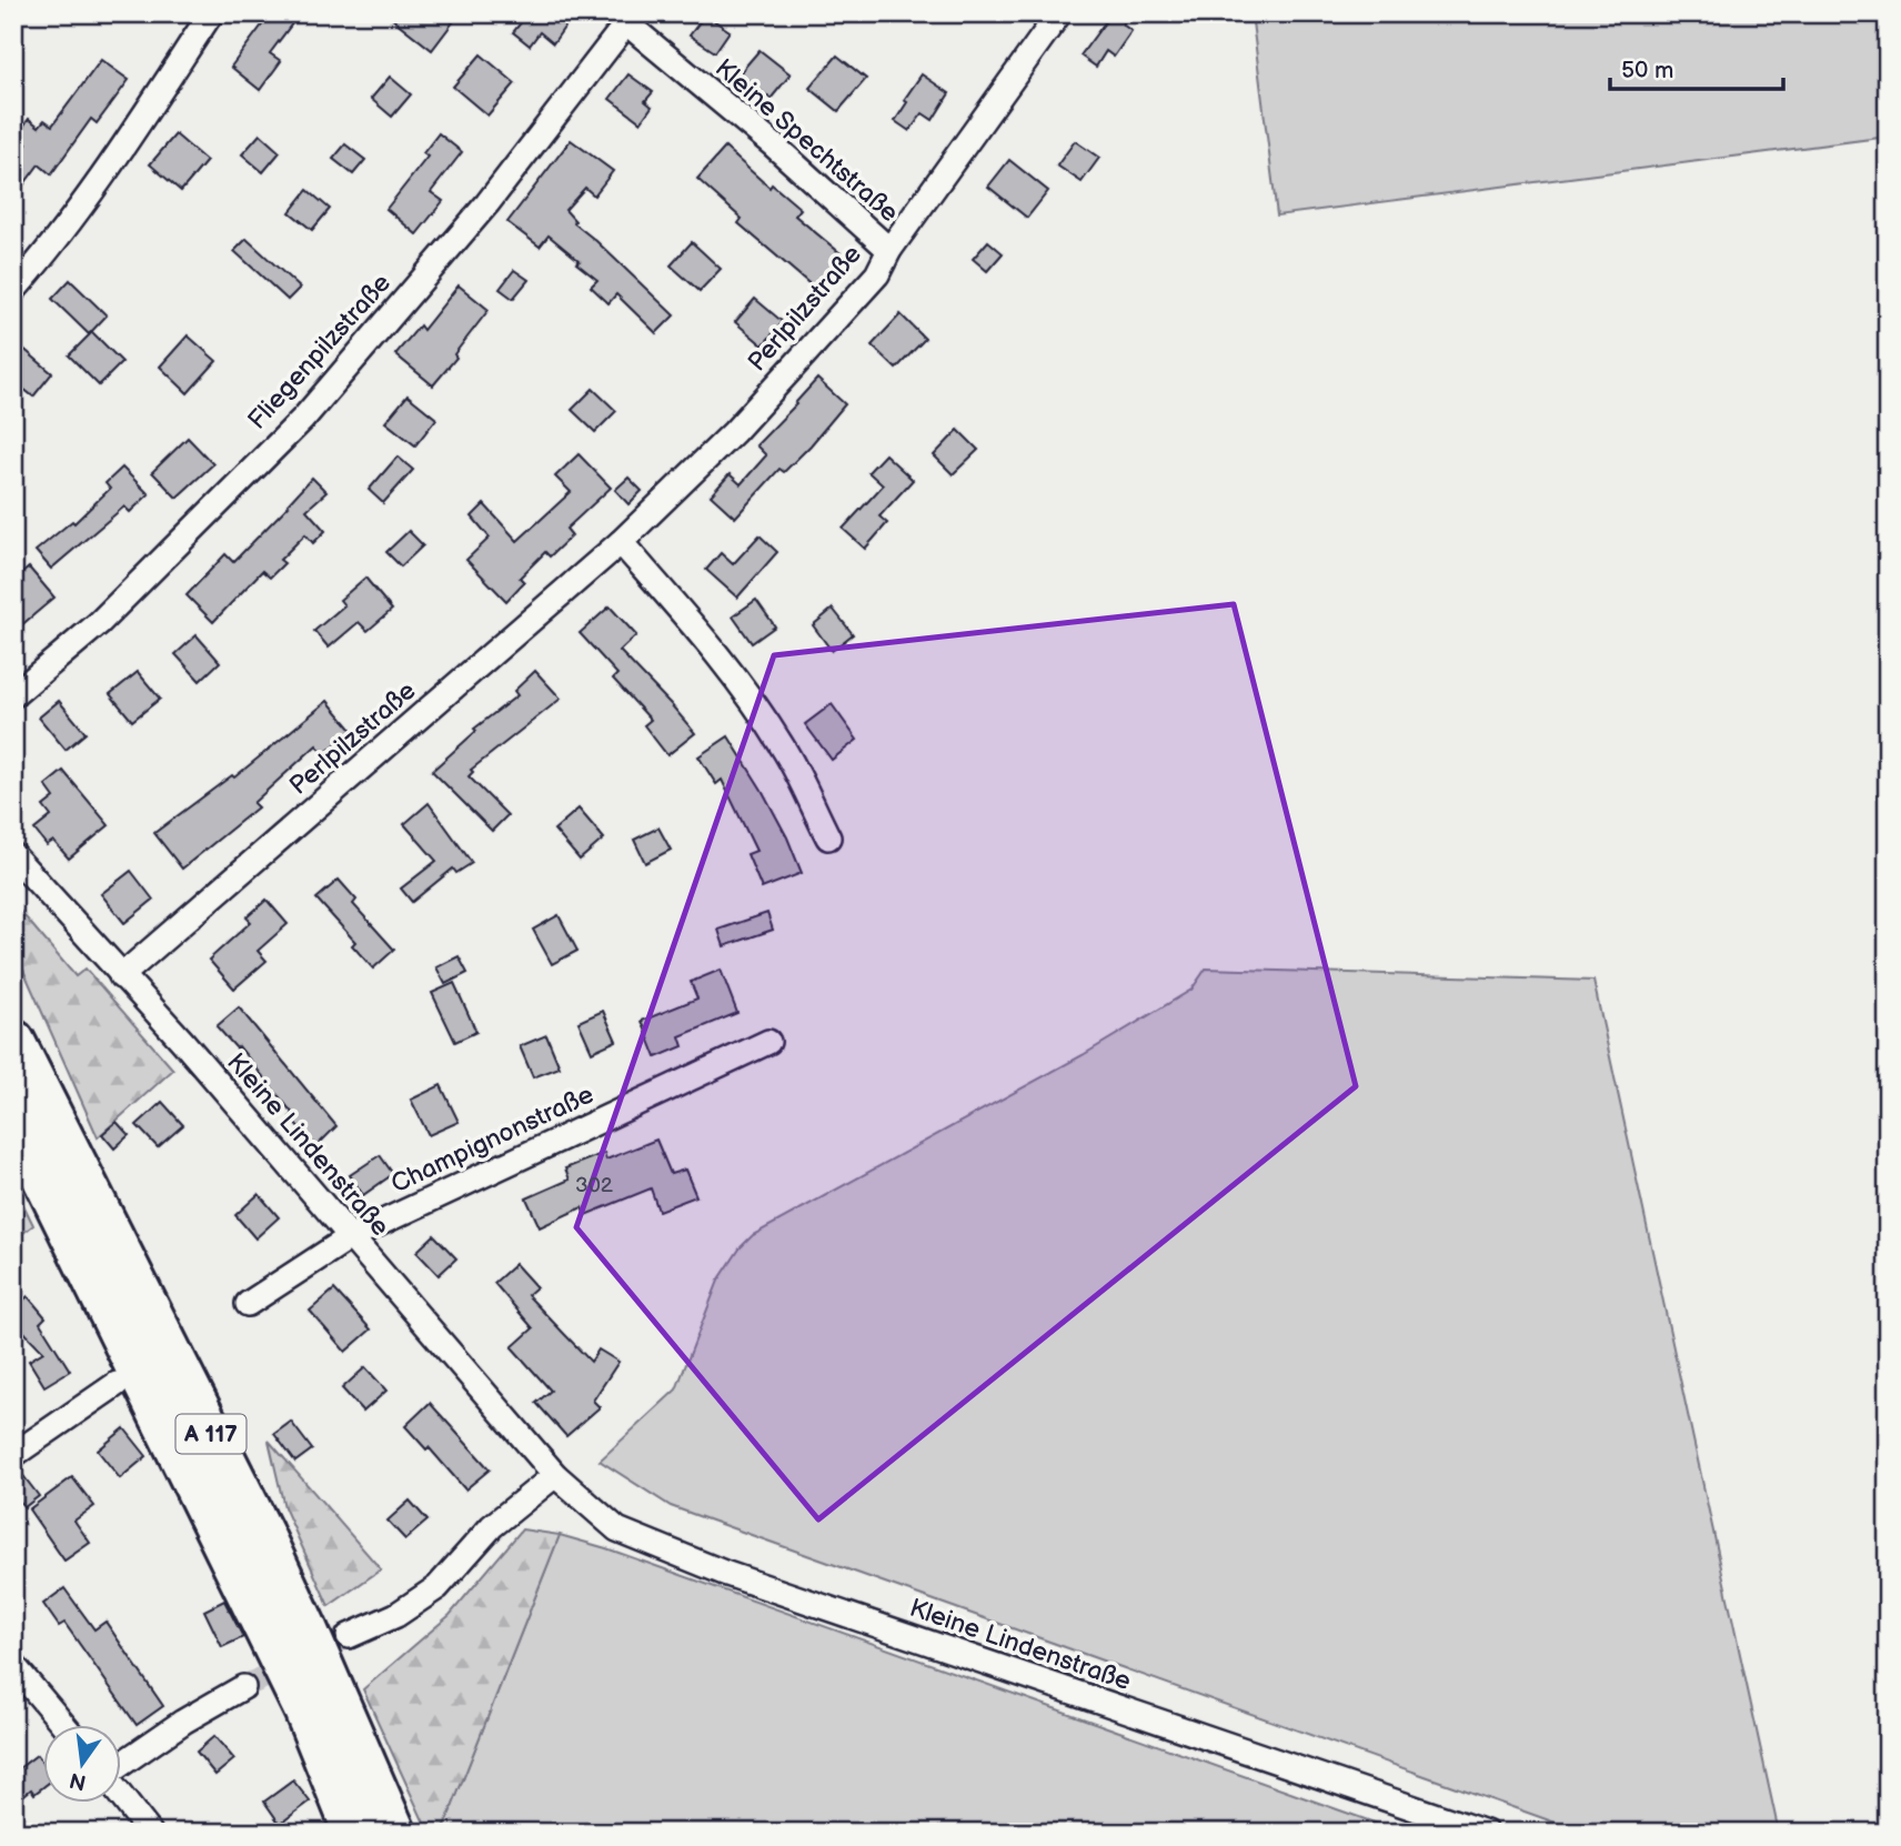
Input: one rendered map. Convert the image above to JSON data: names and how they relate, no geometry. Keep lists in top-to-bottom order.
{
  "streets": {
    "highway": ["A 117"],
    "street": [
      "Kleine Spechtstraße",
      "Perlpilzstraße",
      "Fliegenpilzstraße",
      "Champignonstraße",
      "Kleine Lindenstraße"
    ]
  },
  "crossings": [
    ["Kleine Spechtstraße", "Perlpilzstraße"],
    ["Kleine Spechtstraße", "Fliegenpilzstraße"],
    ["Perlpilzstraße", "Kleine Lindenstraße"],
    ["Champignonstraße", "Kleine Lindenstraße"]
  ],
  "house_numbers": ["302"],
  "scale_bar": "50 m",
  "north": "bottom"
}
